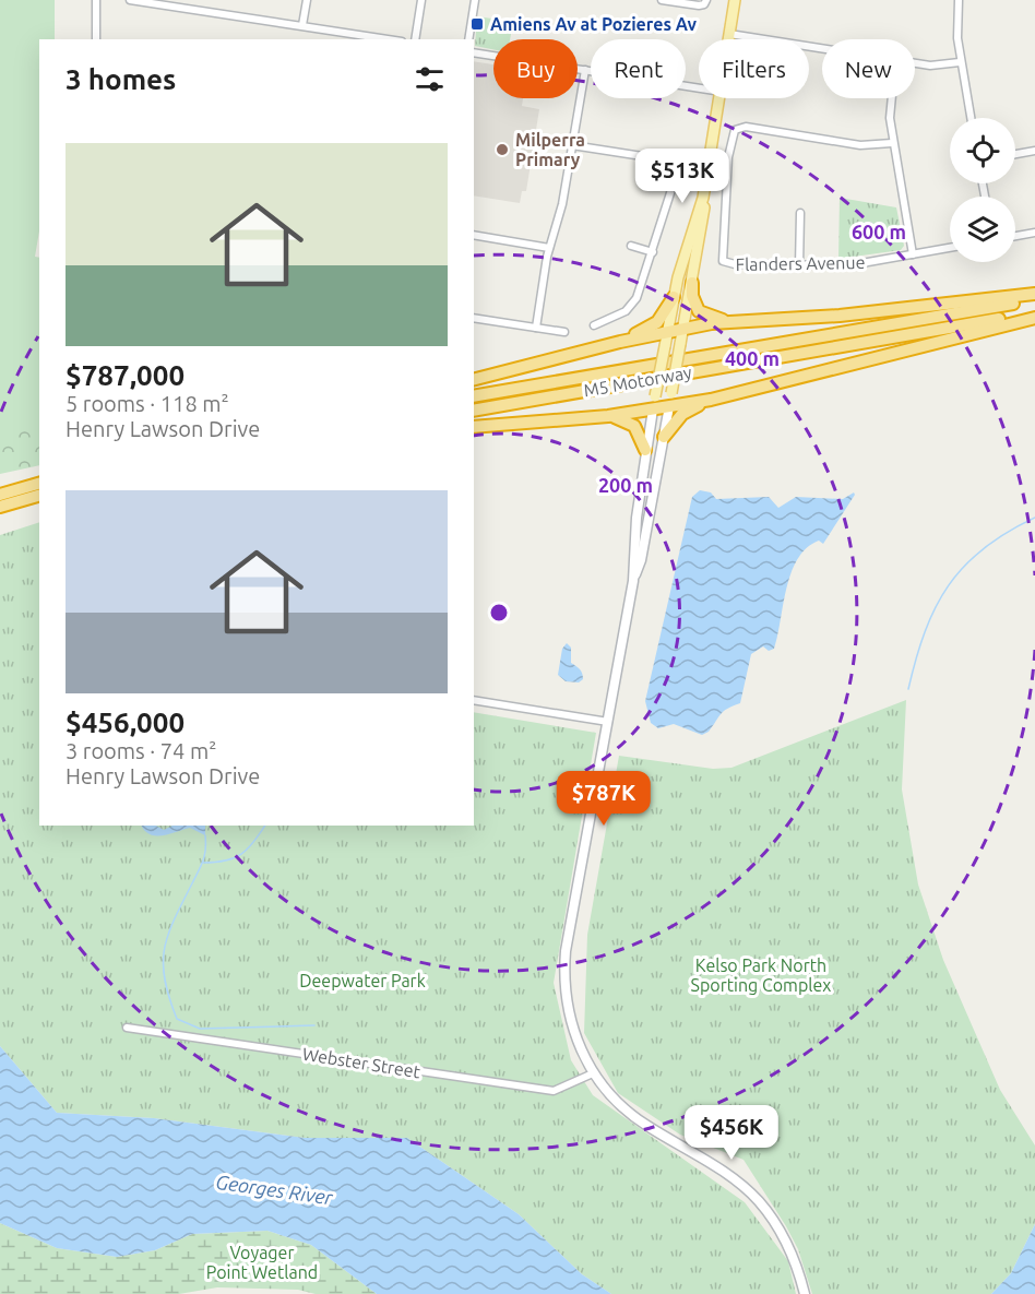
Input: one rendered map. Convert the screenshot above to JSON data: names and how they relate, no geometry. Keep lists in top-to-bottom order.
{
  "streets": {
    "highway": ["M5 Motorway"],
    "street": ["Flanders Avenue", "Webster Street"]
  },
  "water": ["Georges River"],
  "parks": ["Kelso Park North Sporting Complex", "Deepwater Park", "Voyager Point Wetland"],
  "places": {
    "transit": ["Amiens Av at Pozieres Av"],
    "other": ["Milperra Primary"]
  },
  "page": {
    "chip": [
      "Buy",
      "Rent",
      "Filters",
      "New"
    ],
    "heading": "3 homes",
    "list": [
      {
        "name": "$787,000",
        "note": "5 rooms · 118 m² · Henry Lawson Drive"
      },
      {
        "name": "$456,000",
        "note": "3 rooms · 74 m² · Henry Lawson Drive"
      }
    ],
    "price": ["$513K", "$787K", "$456K"]
  },
  "rings": ["600 m", "400 m", "200 m"]
}
